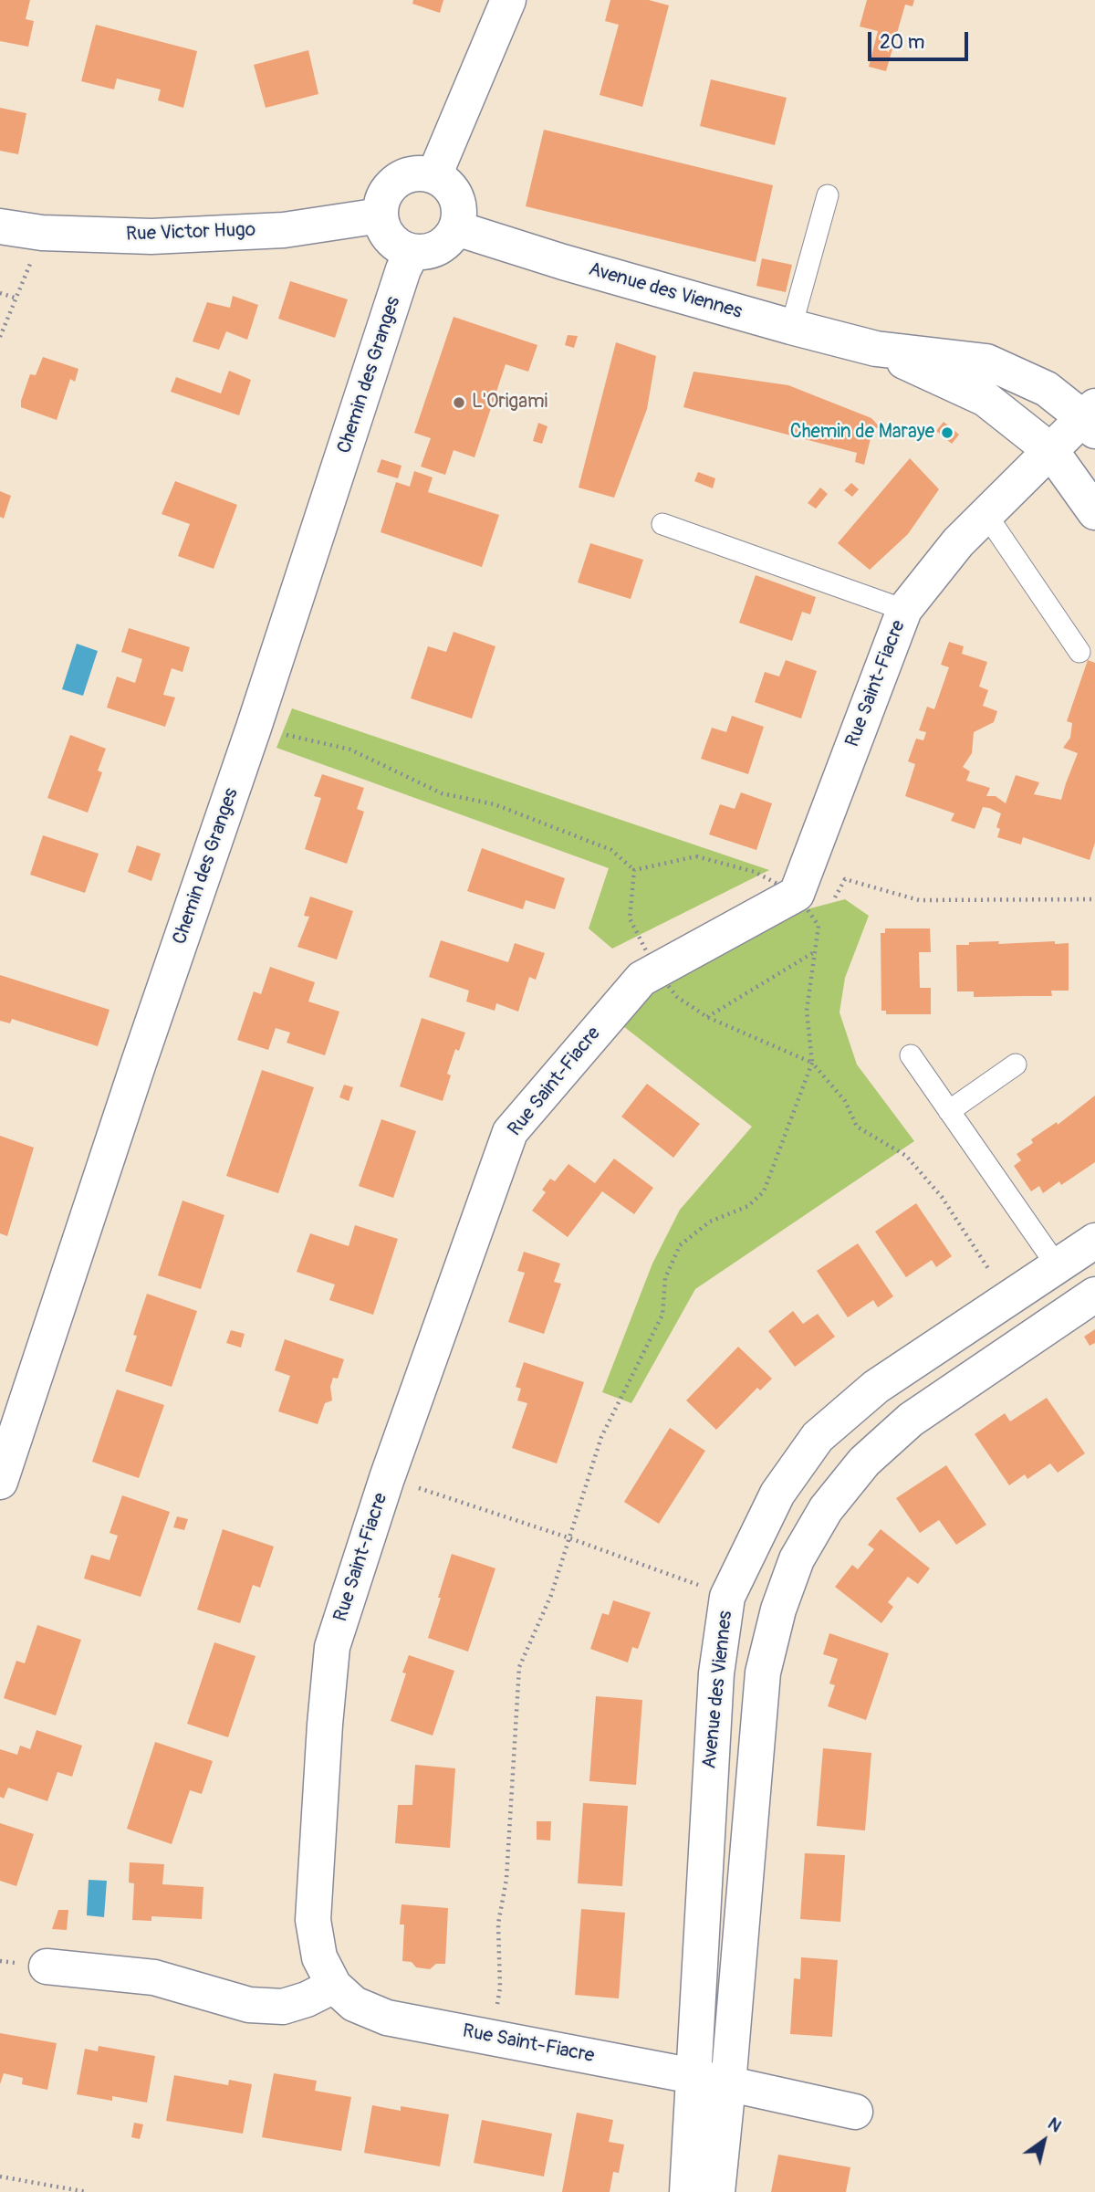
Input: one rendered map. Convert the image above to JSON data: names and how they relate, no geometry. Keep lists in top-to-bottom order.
{
  "streets": {
    "street": [
      "Rue Victor Hugo",
      "Avenue des Viennes",
      "Chemin des Granges",
      "Rue Saint-Fiacre"
    ]
  },
  "crossings": [
    ["Rue Victor Hugo", "Avenue des Viennes"],
    ["Rue Victor Hugo", "Chemin des Granges"],
    ["Avenue des Viennes", "Chemin des Granges"],
    ["Avenue des Viennes", "Rue Saint-Fiacre"]
  ],
  "places": ["L'Origami", "Chemin de Maraye"],
  "scale_bar": "20 m",
  "north": "top right"
}
